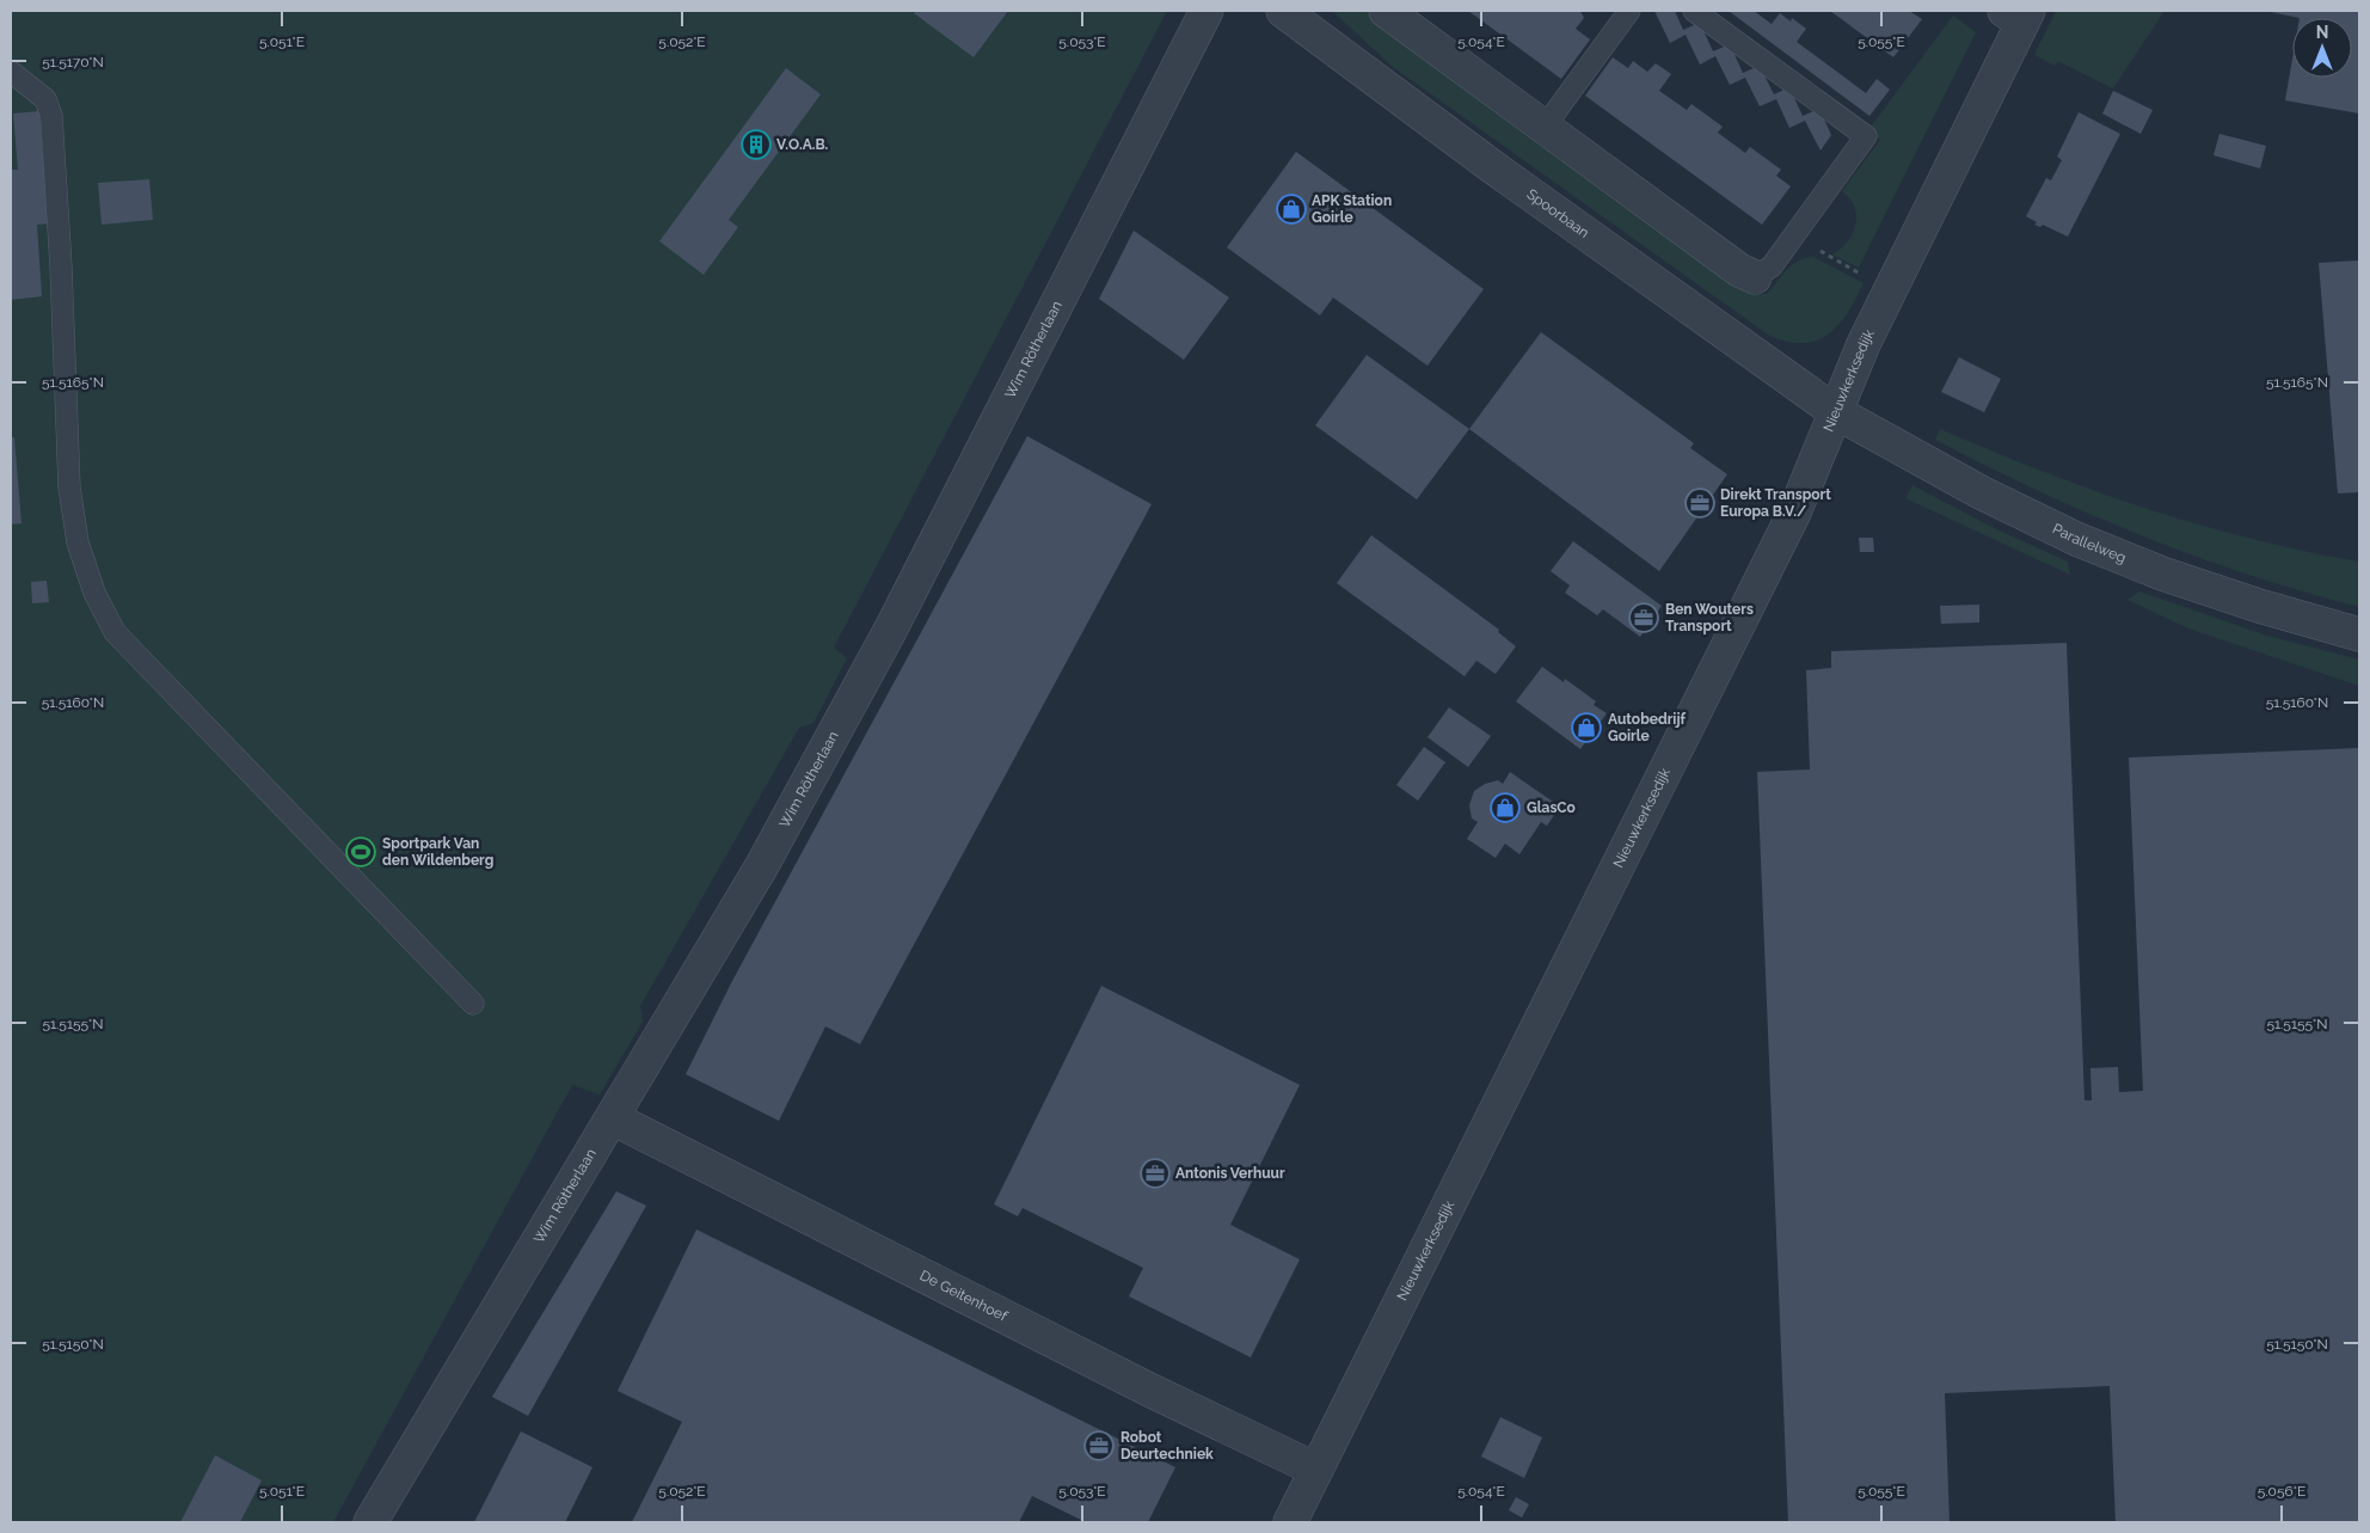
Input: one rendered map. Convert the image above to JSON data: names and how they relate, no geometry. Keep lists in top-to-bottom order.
{
  "streets": {
    "street": [
      "Spoorbaan",
      "Wim Rötherlaan",
      "Nieuwkerksedijk",
      "Parallelweg",
      "De Geitenhoef"
    ]
  },
  "crossings": [
    ["Spoorbaan", "Nieuwkerksedijk"],
    ["Spoorbaan", "Parallelweg"],
    ["Wim Rötherlaan", "De Geitenhoef"],
    ["Nieuwkerksedijk", "Parallelweg"],
    ["Nieuwkerksedijk", "De Geitenhoef"]
  ],
  "places": {
    "building": ["V.O.A.B."],
    "shop": ["APK Station Goirle", "Autobedrijf Goirle", "GlasCo"],
    "office": [
      "Direkt Transport Europa B.V./",
      "Ben Wouters Transport",
      "Antonis Verhuur",
      "Robot Deurtechniek"
    ],
    "sports": ["Sportpark Van den Wildenberg"]
  },
  "north": "top",
  "coordinates": [
    "5.051°E",
    "5.052°E",
    "5.053°E",
    "5.054°E",
    "5.055°E",
    "51.5170°N",
    "51.5165°N",
    "51.5160°N",
    "51.5155°N",
    "51.5150°N",
    "5.056°E"
  ]
}
